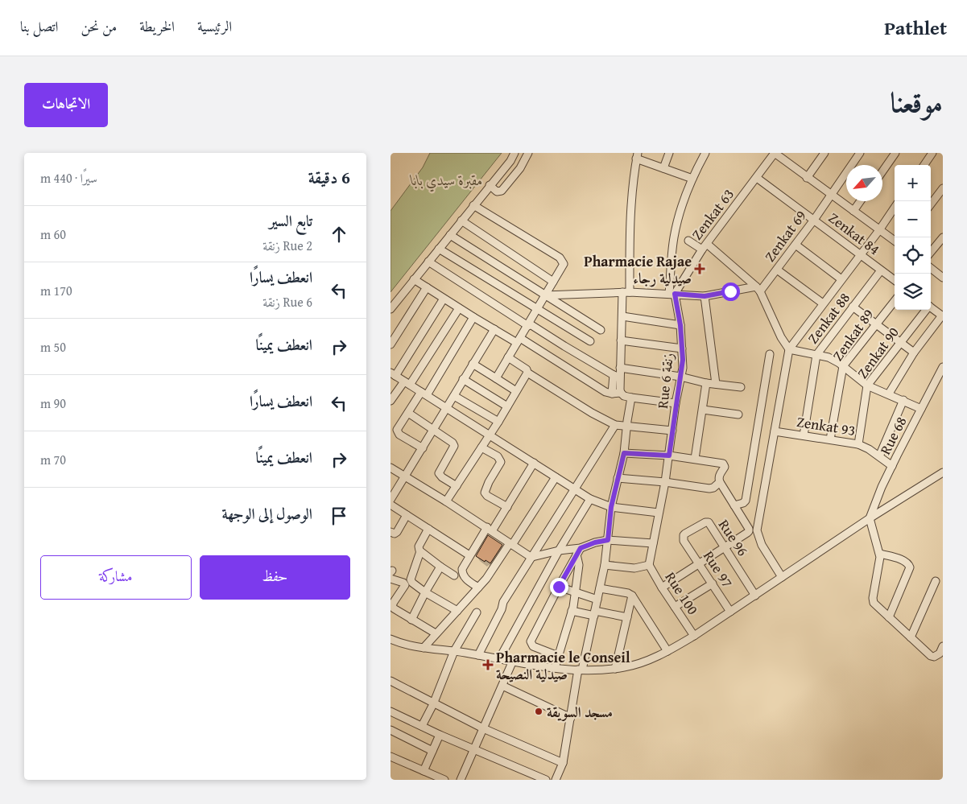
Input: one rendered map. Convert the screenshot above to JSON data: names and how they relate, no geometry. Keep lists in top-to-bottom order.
{
  "streets": {
    "street": [
      "Zenkat 63",
      "Zenkat 84",
      "Zenkat 69",
      "Zenkat 88",
      "Zenkat 89",
      "Zenkat 90",
      "Rue 6 زنقة",
      "Zenkat 93",
      "Rue 68",
      "Rue 96",
      "Rue 97",
      "Rue 100"
    ]
  },
  "crossings": [
    ["Zenkat 63", "Zenkat 84"],
    ["Zenkat 63", "Rue 6 زنقة"],
    ["Zenkat 84", "Zenkat 69"],
    ["Zenkat 84", "Zenkat 88"],
    ["Zenkat 88", "Zenkat 93"],
    ["Zenkat 89", "Zenkat 93"],
    ["Zenkat 90", "Zenkat 93"],
    ["Rue 6 زنقة", "Rue 100"],
    ["Zenkat 93", "Rue 68"],
    ["Rue 96", "Rue 97"]
  ],
  "parks": ["مقبرة سيدي بابا"],
  "places": {
    "health": ["Pharmacie Rajae صيدلية رجاء", "Pharmacie le Conseil صيدلية النصيحة"],
    "other": ["مسجد السويقة"]
  },
  "north": "bottom left",
  "page": {
    "header": "Pathlet",
    "nav": [
      "الرئيسية",
      "الخريطة",
      "من نحن",
      "اتصل بنا"
    ],
    "title": "موقعنا",
    "buttons": [
      "الاتجاهات",
      ["حفظ", "مشاركة"]
    ],
    "heading": ["6 دقيقة", "سيرًا · 440 m"],
    "map_buttons": ["+", "−"],
    "list": [
      ["تابع السير", "Rue 2 زنقة", "60 m"],
      ["انعطف يسارًا", "Rue 6 زنقة", "170 m"],
      ["انعطف يمينًا", "50 m"],
      ["انعطف يسارًا", "90 m"],
      ["انعطف يمينًا", "70 m"],
      "الوصول إلى الوجهة"
    ]
  }
}
